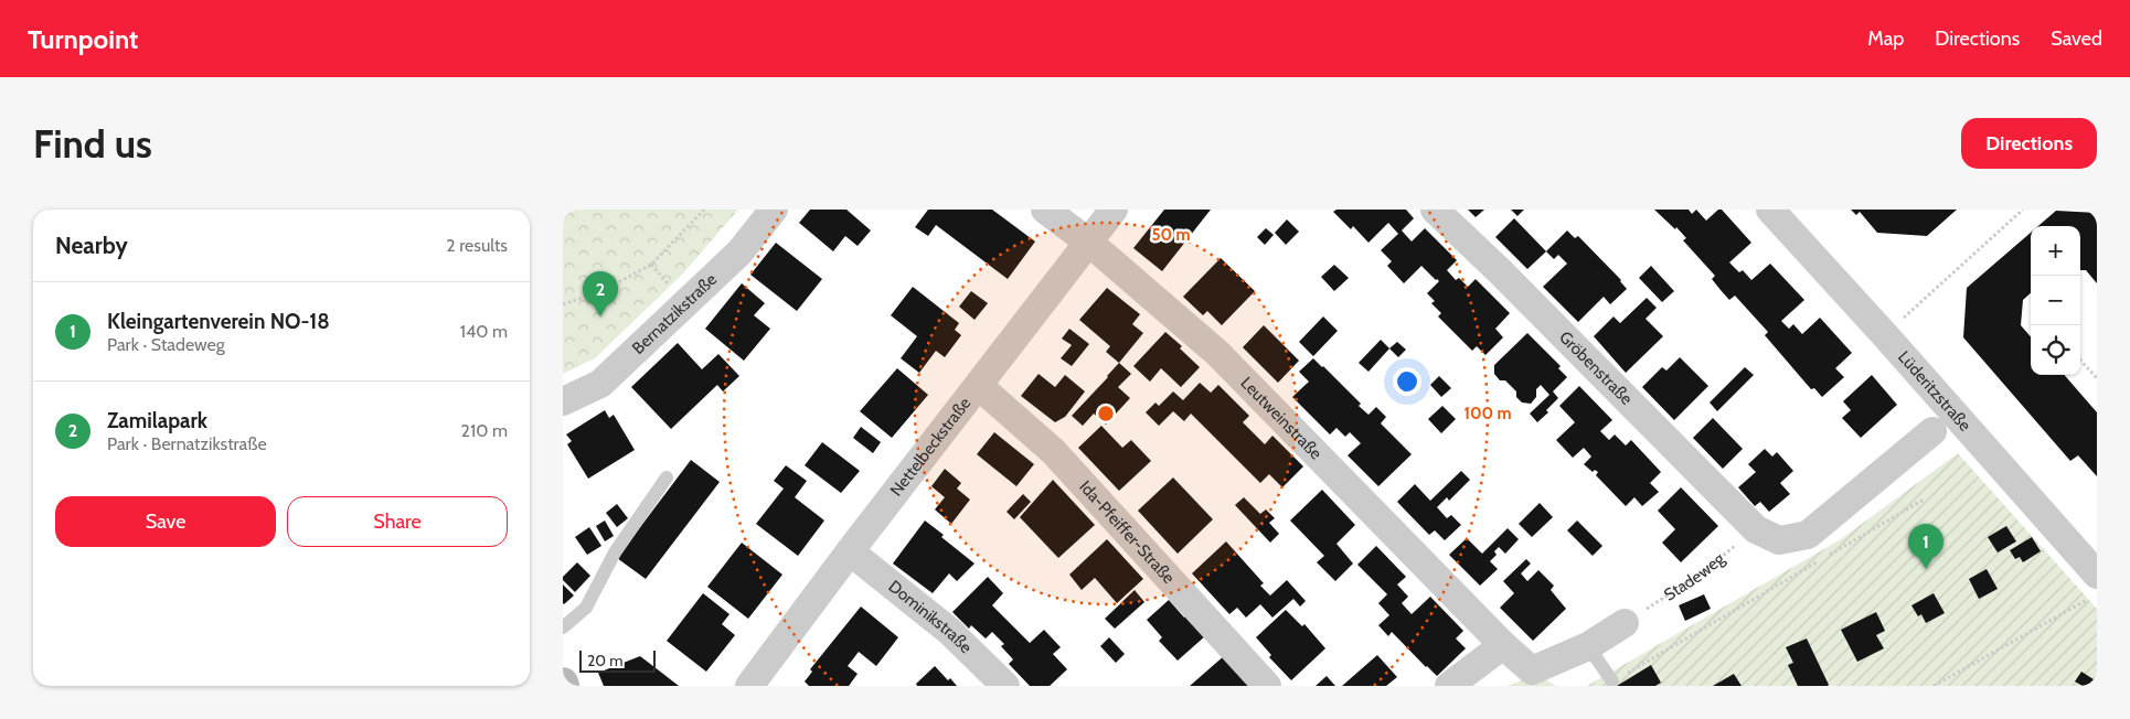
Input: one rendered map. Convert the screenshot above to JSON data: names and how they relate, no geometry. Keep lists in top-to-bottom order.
{
  "streets": {
    "street": [
      "Bernatzikstraße",
      "Gröbenstraße",
      "Lüderitzstraße",
      "Leutweinstraße",
      "Nettelbeckstraße",
      "Ida-Pfeiffer-Straße",
      "Dominikstraße"
    ],
    "path": ["Stadeweg"]
  },
  "crossings": [
    ["Gröbenstraße", "Stadeweg"],
    ["Leutweinstraße", "Nettelbeckstraße"],
    ["Nettelbeckstraße", "Ida-Pfeiffer-Straße"],
    ["Nettelbeckstraße", "Dominikstraße"]
  ],
  "scale_bar": "20 m",
  "page": {
    "header": "Turnpoint",
    "nav": ["Map", "Directions", "Saved"],
    "buttons": [
      "Directions",
      ["Save", "Share"]
    ],
    "title": "Find us",
    "heading": ["Nearby", "2 results"],
    "map_buttons": ["+", "−"],
    "pins": ["2", "1"],
    "list": [
      {
        "mark": "1",
        "name": "Kleingartenverein NO-18",
        "note": "Park · Stadeweg",
        "value": "140 m"
      },
      {
        "mark": "2",
        "name": "Zamilapark",
        "note": "Park · Bernatzikstraße",
        "value": "210 m"
      }
    ],
    "scale": "20 m"
  },
  "rings": ["50 m", "100 m"]
}
